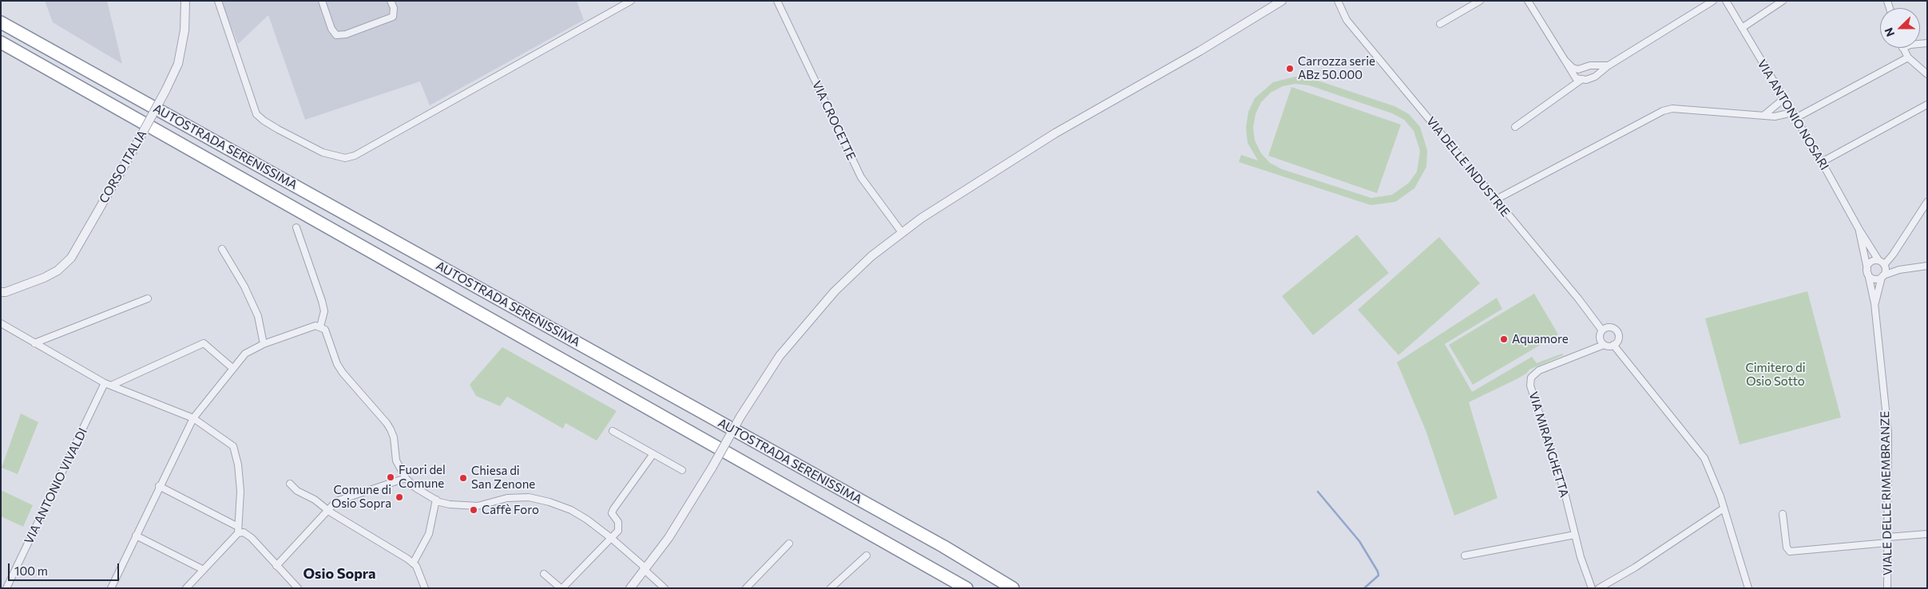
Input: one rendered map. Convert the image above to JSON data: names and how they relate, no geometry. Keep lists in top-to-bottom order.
{
  "streets": {
    "highway": ["AUTOSTRADA SERENISSIMA"],
    "street": [
      "VIA ANTONIO NOSARI",
      "VIA CROCETTE",
      "CORSO ITALIA",
      "VIA DELLE INDUSTRIE",
      "VIA MIRANGHETTA",
      "VIA ANTONIO VIVALDI",
      "VIALE DELLE RIMEMBRANZE"
    ]
  },
  "crossings": [
    ["VIA ANTONIO NOSARI", "VIALE DELLE RIMEMBRANZE"],
    ["VIA DELLE INDUSTRIE", "VIA MIRANGHETTA"]
  ],
  "districts": ["Osio Sopra"],
  "parks": ["Cimitero di Osio Sotto"],
  "places": [
    "Carrozza serie ABz 50.000",
    "Aquamore",
    "Fuori del Comune",
    "Chiesa di San Zenone",
    "Comune di Osio Sopra",
    "Caffè Foro"
  ],
  "scale_bar": "100 m",
  "north": "left"
}
